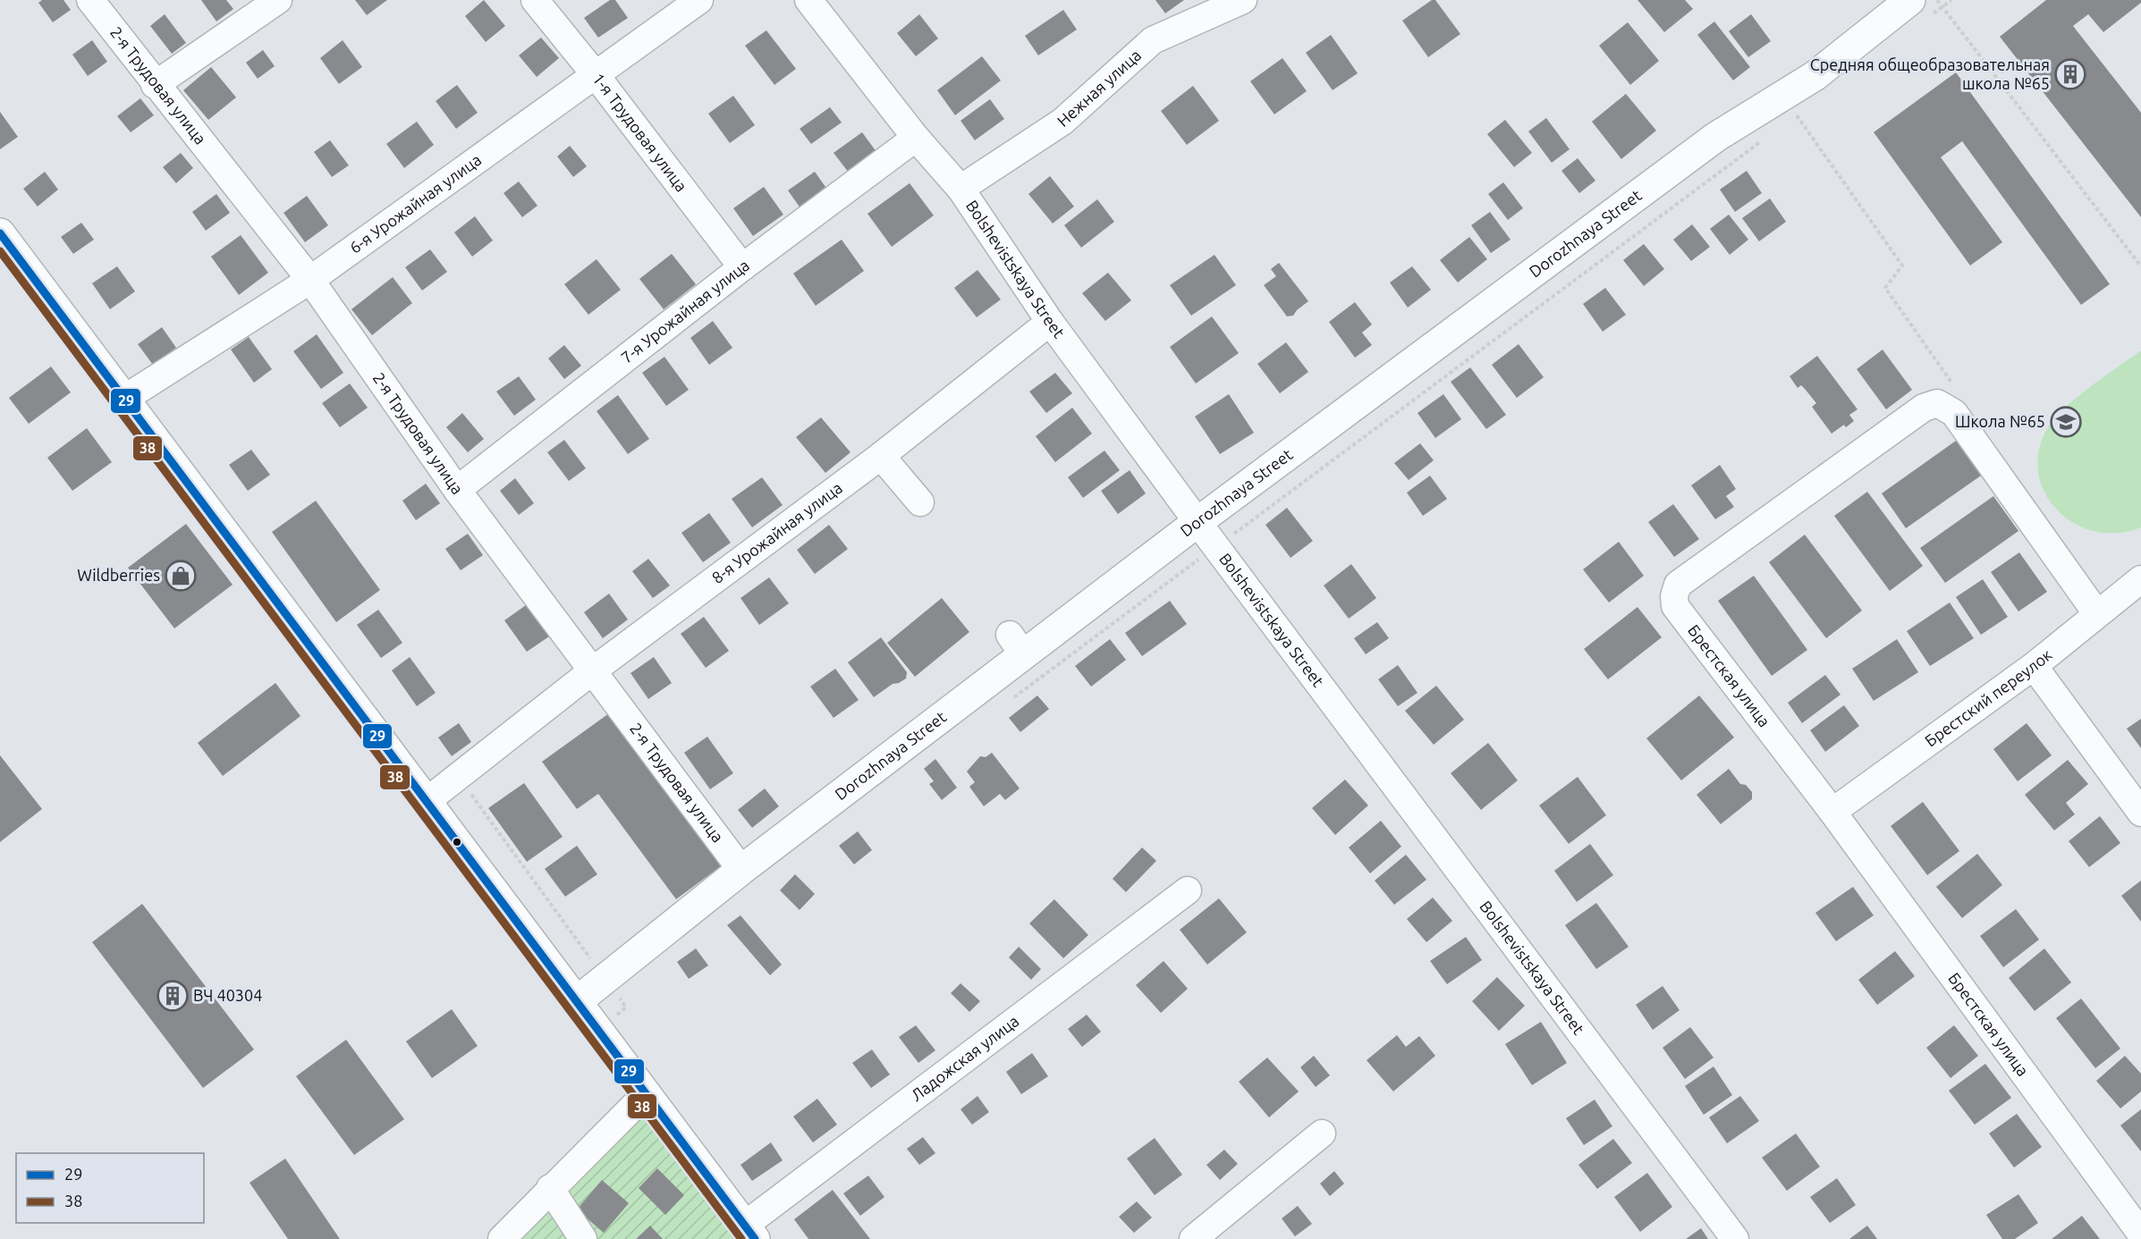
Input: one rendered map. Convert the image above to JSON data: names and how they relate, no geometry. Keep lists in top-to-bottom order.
{
  "streets": {
    "street": [
      "2-я Трудовая улица",
      "Нежная улица",
      "1-я Трудовая улица",
      "6-я Урожайная улица",
      "Dorozhnaya Street",
      "Bolshevistskaya Street",
      "7-я Урожайная улица",
      "8-я Урожайная улица",
      "Брестская улица",
      "Брестский переулок",
      "Ладожская улица"
    ]
  },
  "crossings": [
    ["2-я Трудовая улица", "6-я Урожайная улица"],
    ["2-я Трудовая улица", "Dorozhnaya Street"],
    ["2-я Трудовая улица", "7-я Урожайная улица"],
    ["2-я Трудовая улица", "8-я Урожайная улица"],
    ["Нежная улица", "Bolshevistskaya Street"],
    ["1-я Трудовая улица", "6-я Урожайная улица"],
    ["1-я Трудовая улица", "7-я Урожайная улица"],
    ["Dorozhnaya Street", "Bolshevistskaya Street"],
    ["Bolshevistskaya Street", "7-я Урожайная улица"],
    ["Bolshevistskaya Street", "8-я Урожайная улица"],
    ["Брестская улица", "Брестский переулок"]
  ],
  "places": {
    "building": ["Средняя общеобразовательная школа №65", "ВЧ 40304"],
    "school or university": ["Школа №65"],
    "shop": ["Wildberries"]
  },
  "lines": ["transit line 29", "transit line 38"],
  "legend": ["29", "38"]
}
